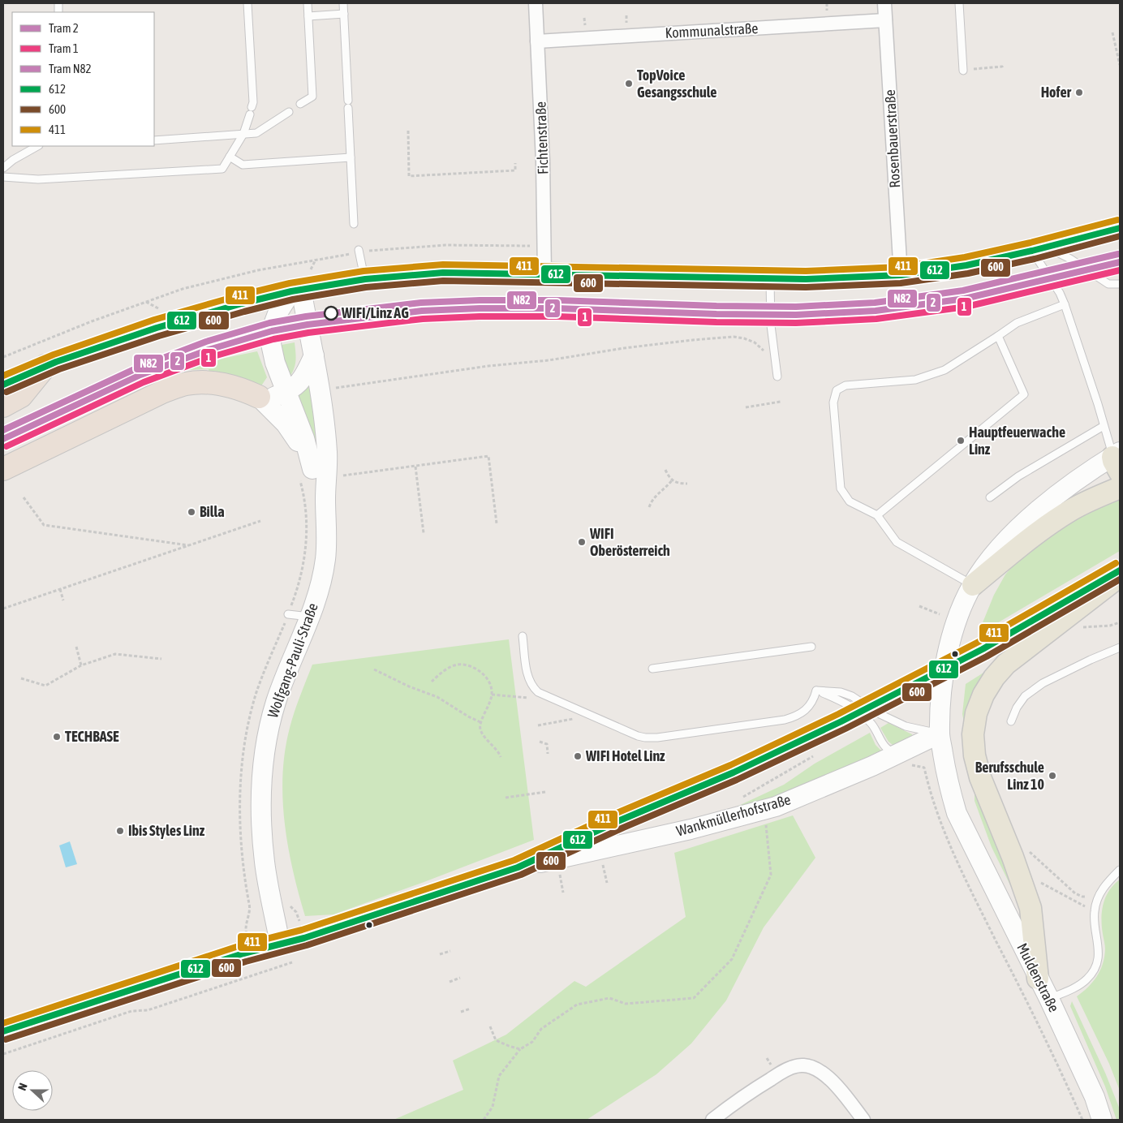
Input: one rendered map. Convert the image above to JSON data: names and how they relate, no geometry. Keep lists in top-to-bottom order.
{
  "streets": {
    "main road": ["Wolfgang-Pauli-Straße", "Wankmüllerhofstraße", "Muldenstraße"],
    "street": ["Kommunalstraße", "Fichtenstraße", "Rosenbauerstraße"]
  },
  "crossings": [
    ["Kommunalstraße", "Fichtenstraße"],
    ["Kommunalstraße", "Rosenbauerstraße"],
    ["Wolfgang-Pauli-Straße", "Wankmüllerhofstraße"],
    ["Wankmüllerhofstraße", "Muldenstraße"]
  ],
  "places": [
    "TopVoice Gesangsschule",
    "Hofer",
    "WIFI/Linz AG",
    "Hauptfeuerwache Linz",
    "Billa",
    "WIFI Oberösterreich",
    "TECHBASE",
    "WIFI Hotel Linz",
    "Berufsschule Linz 10",
    "Ibis Styles Linz"
  ],
  "lines": [
    "transit line 411",
    "transit line 612",
    "transit line 600",
    "tram line N82",
    "tram line 2",
    "tram line 1"
  ],
  "legend": [
    "Tram 2",
    "Tram 1",
    "Tram N82",
    "612",
    "600",
    "411"
  ],
  "north": "left"
}
